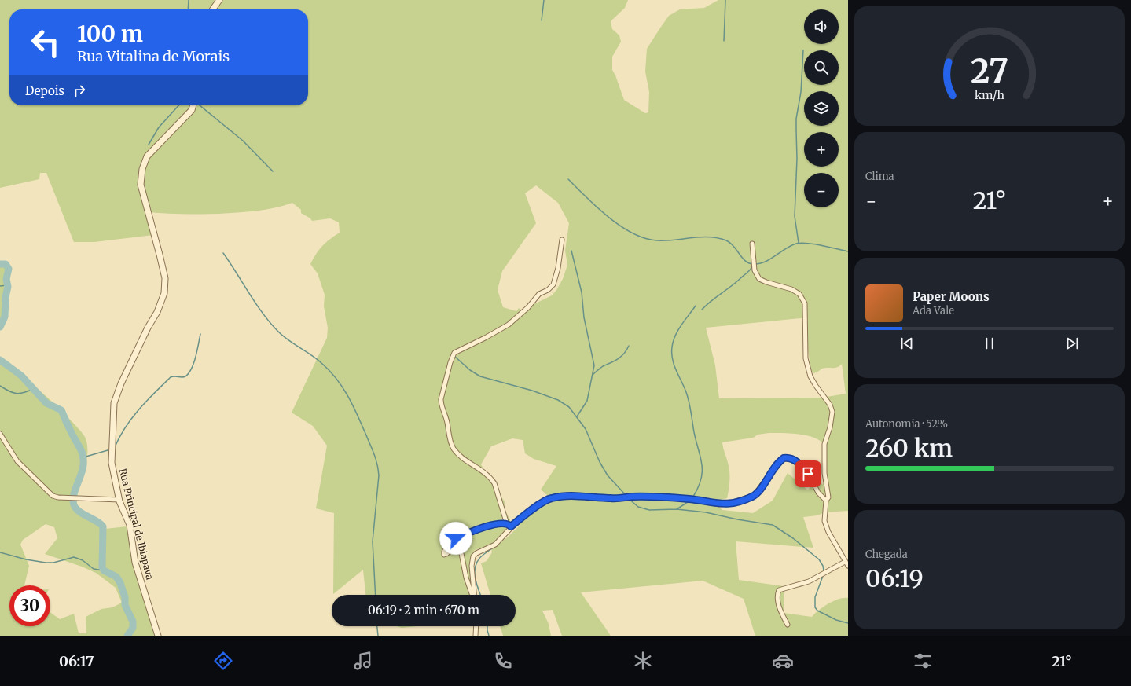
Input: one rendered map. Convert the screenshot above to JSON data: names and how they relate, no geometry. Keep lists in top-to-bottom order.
{
  "streets": {
    "street": ["Rua Principal de Ibiapava"]
  },
  "page": {
    "map_buttons": ["+", "−"],
    "turn": ["100 m", "Rua Vitalina de Morais"],
    "then": "Depois",
    "tile": [
      "Clima",
      ["Autonomia · 52%", "260 km"],
      ["Chegada", "06:19"]
    ],
    "heat": ["−", "21°", "+"],
    "song": ["Paper Moons", "Ada Vale"],
    "limit": "30",
    "trip": "06:19 · 2 min · 670 m",
    "tabs": ["06:17", "21°"],
    "gauge": ["27", "km/h"]
  }
}
